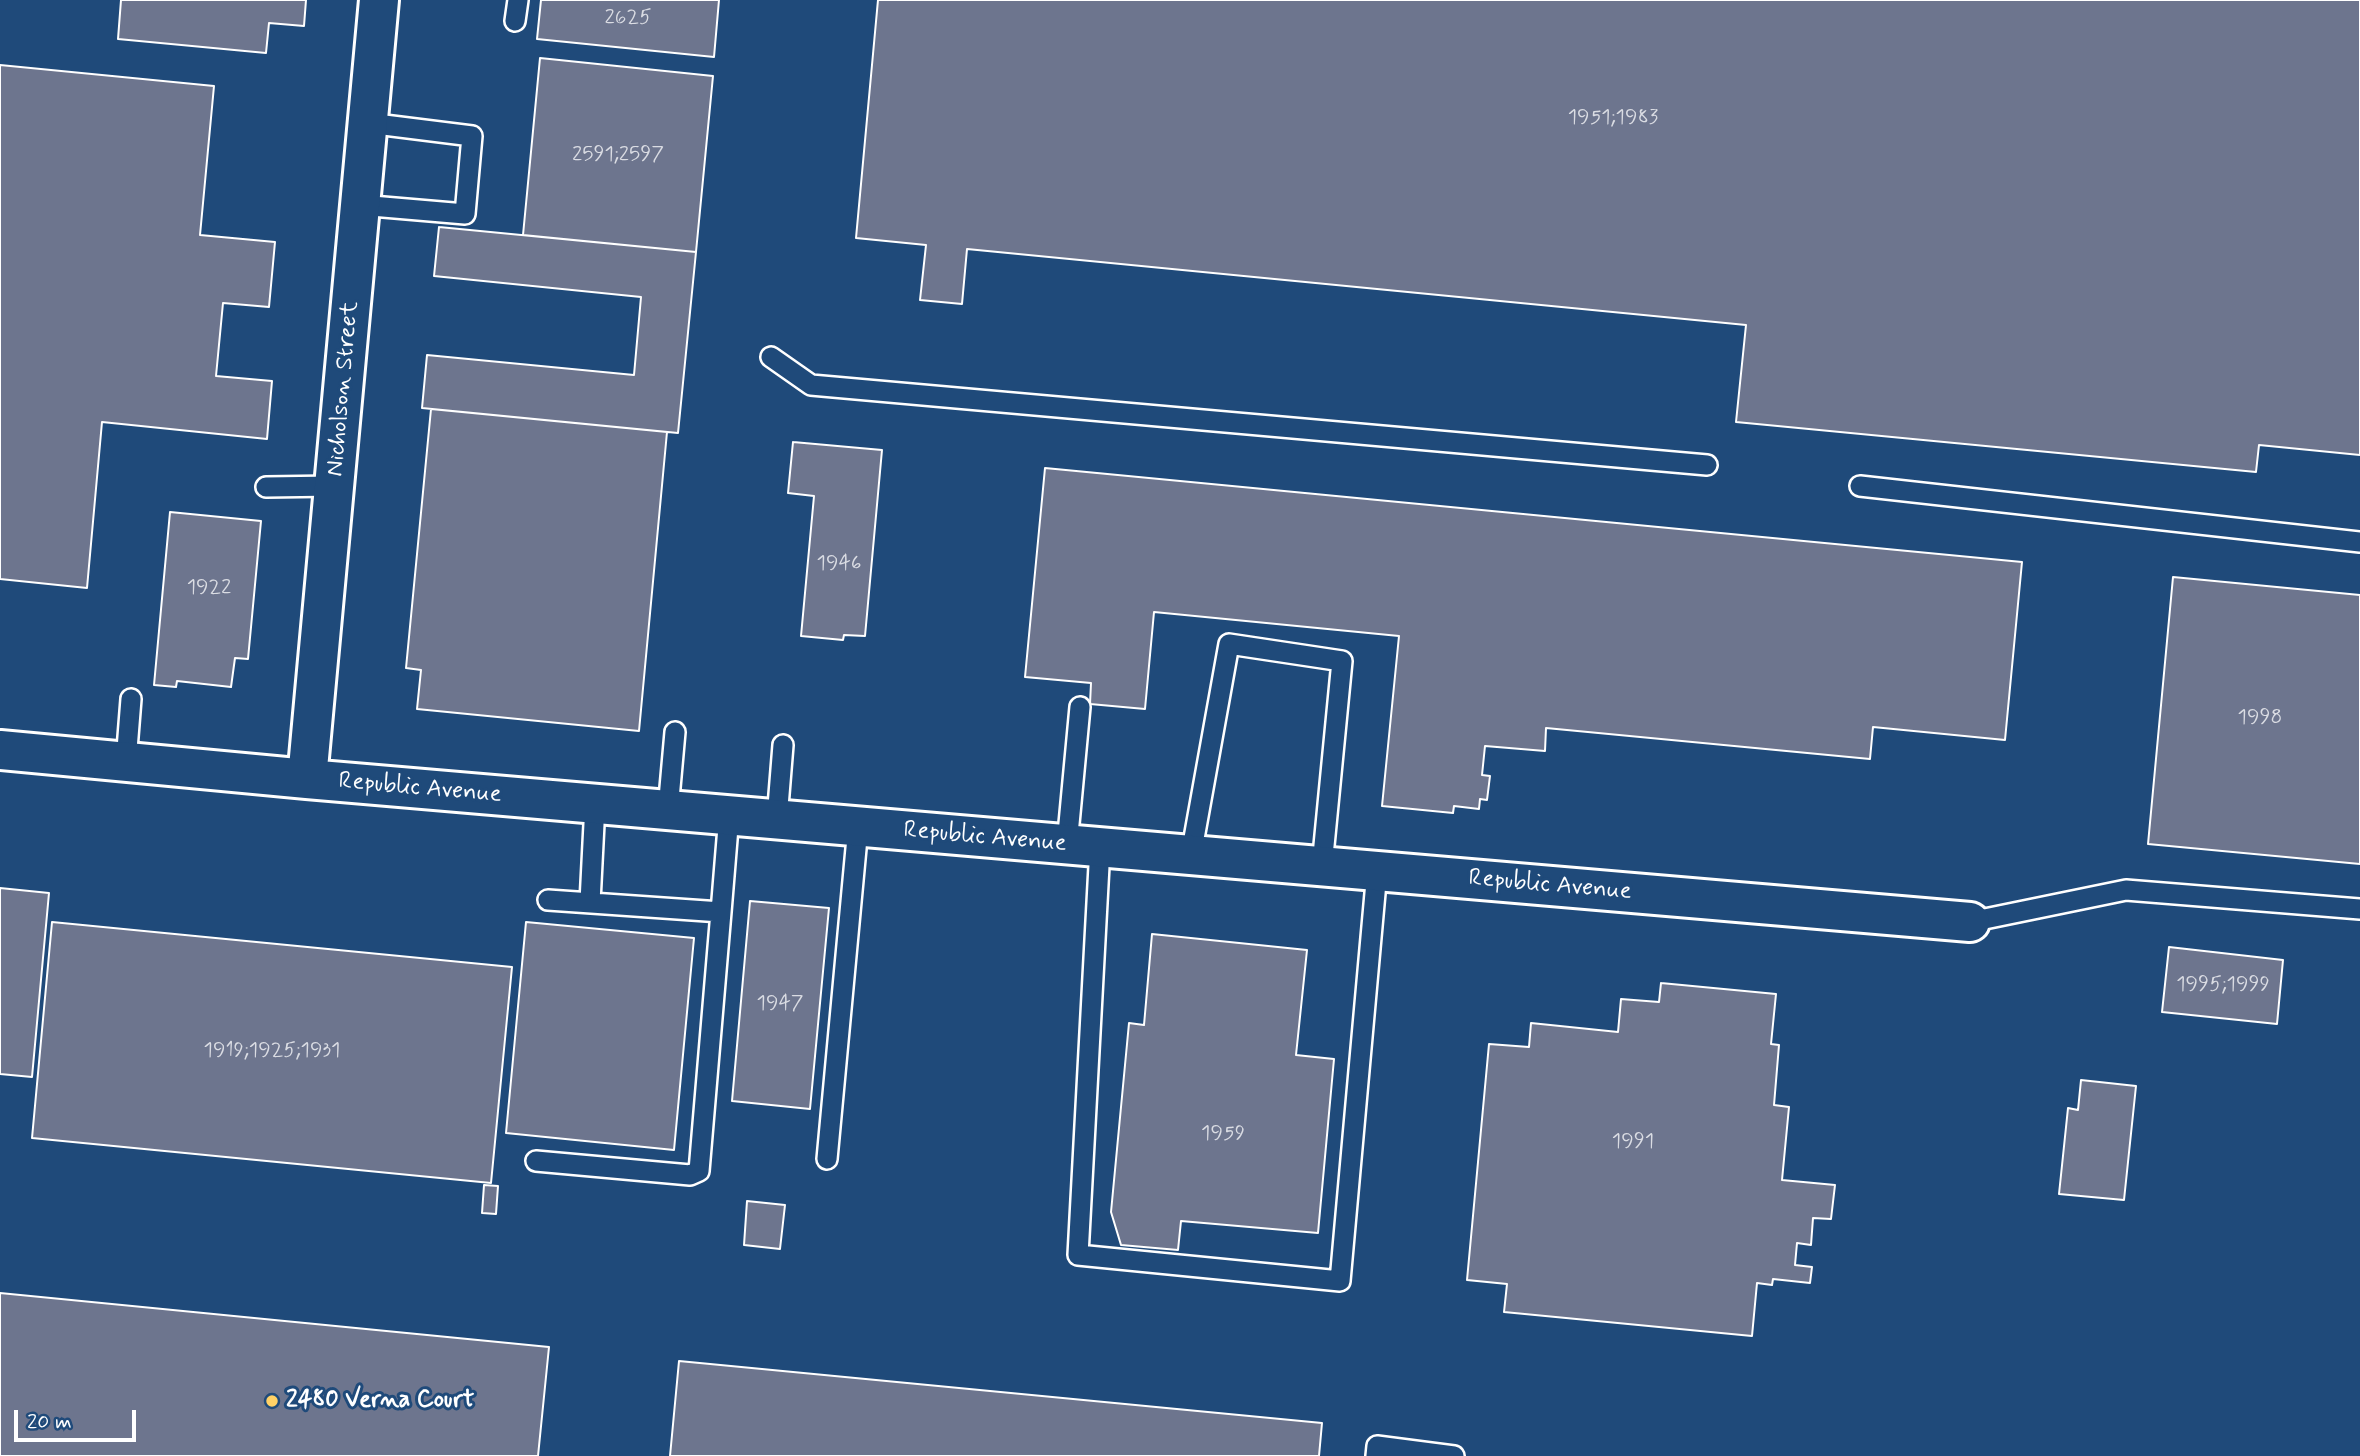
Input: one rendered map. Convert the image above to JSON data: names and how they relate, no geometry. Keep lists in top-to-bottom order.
{
  "streets": {
    "street": ["Nicholson Street", "Republic Avenue"]
  },
  "crossings": [
    ["Nicholson Street", "Republic Avenue"]
  ],
  "places": ["2480 Verna Court"],
  "house_numbers": [
    "2625",
    "1951;1983",
    "2591;2597",
    "1946",
    "1922",
    "1998",
    "1995;1999",
    "1947",
    "1919;1925;1931",
    "1959",
    "1991"
  ],
  "scale_bar": "20 m"
}
